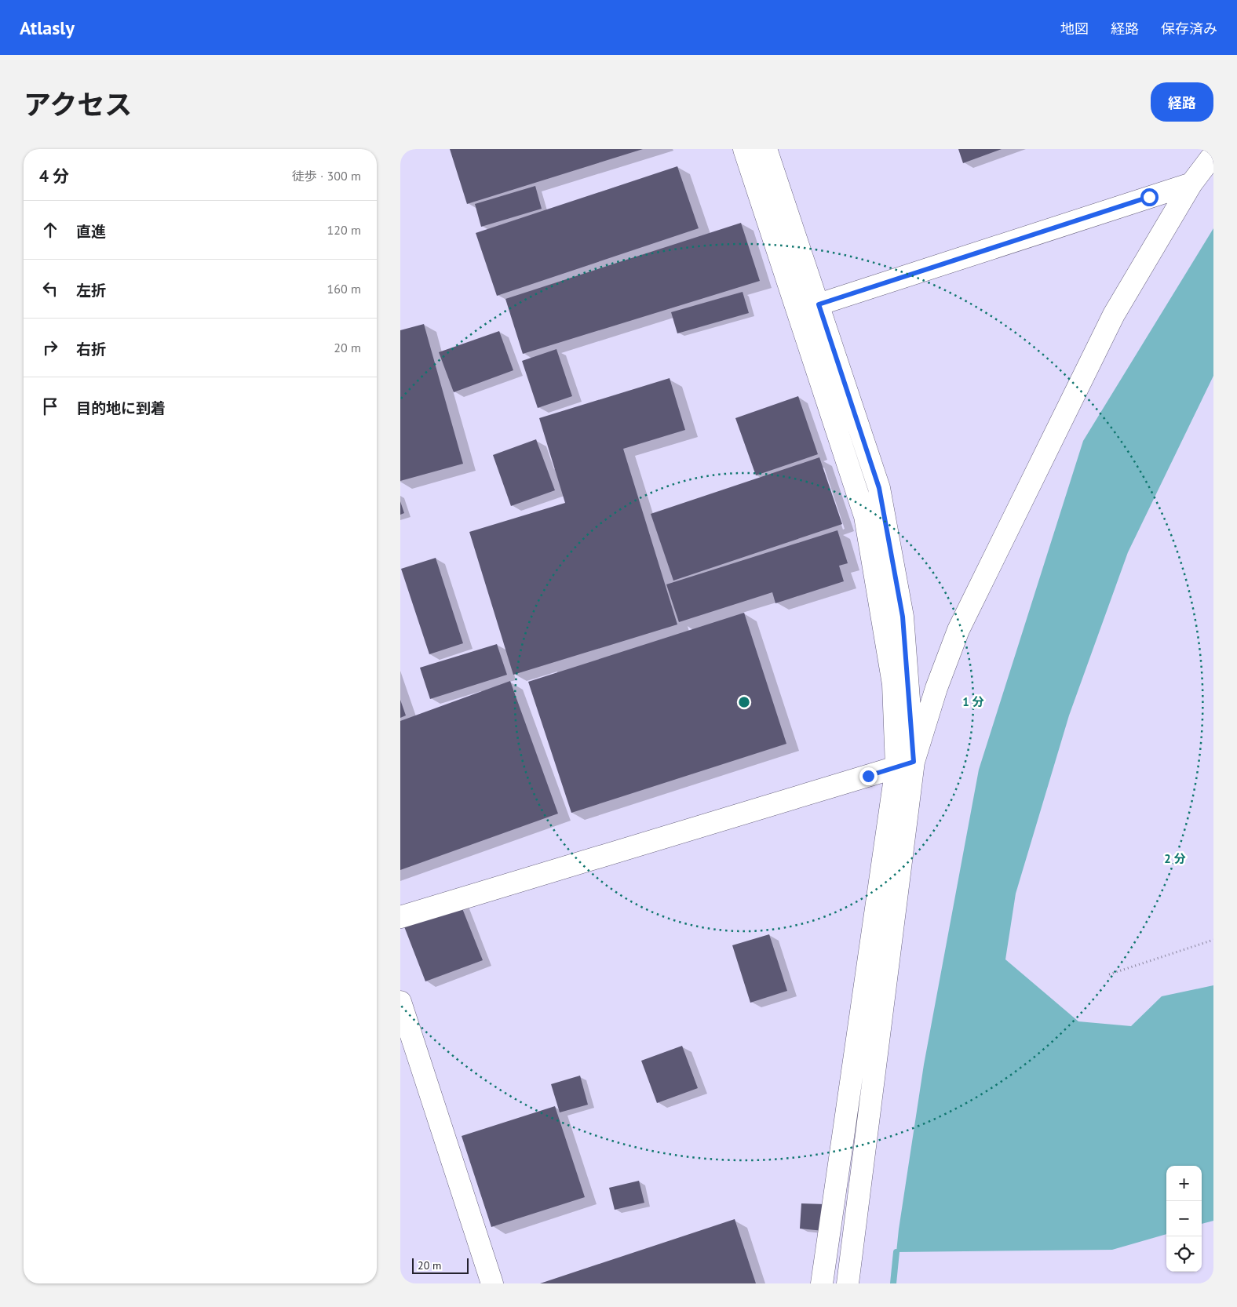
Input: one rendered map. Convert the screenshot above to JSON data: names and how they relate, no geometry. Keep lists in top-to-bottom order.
{
  "scale_bar": "20 m",
  "page": {
    "header": "Atlasly",
    "nav": ["地図", "経路", "保存済み"],
    "title": "アクセス",
    "buttons": "経路",
    "heading": ["4 分", "徒歩 · 300 m"],
    "list": [
      ["直進", "120 m"],
      ["左折", "160 m"],
      ["右折", "20 m"],
      "目的地に到着"
    ],
    "map_buttons": ["+", "−"],
    "scale": "20 m"
  },
  "rings": ["1 分", "2 分"]
}
